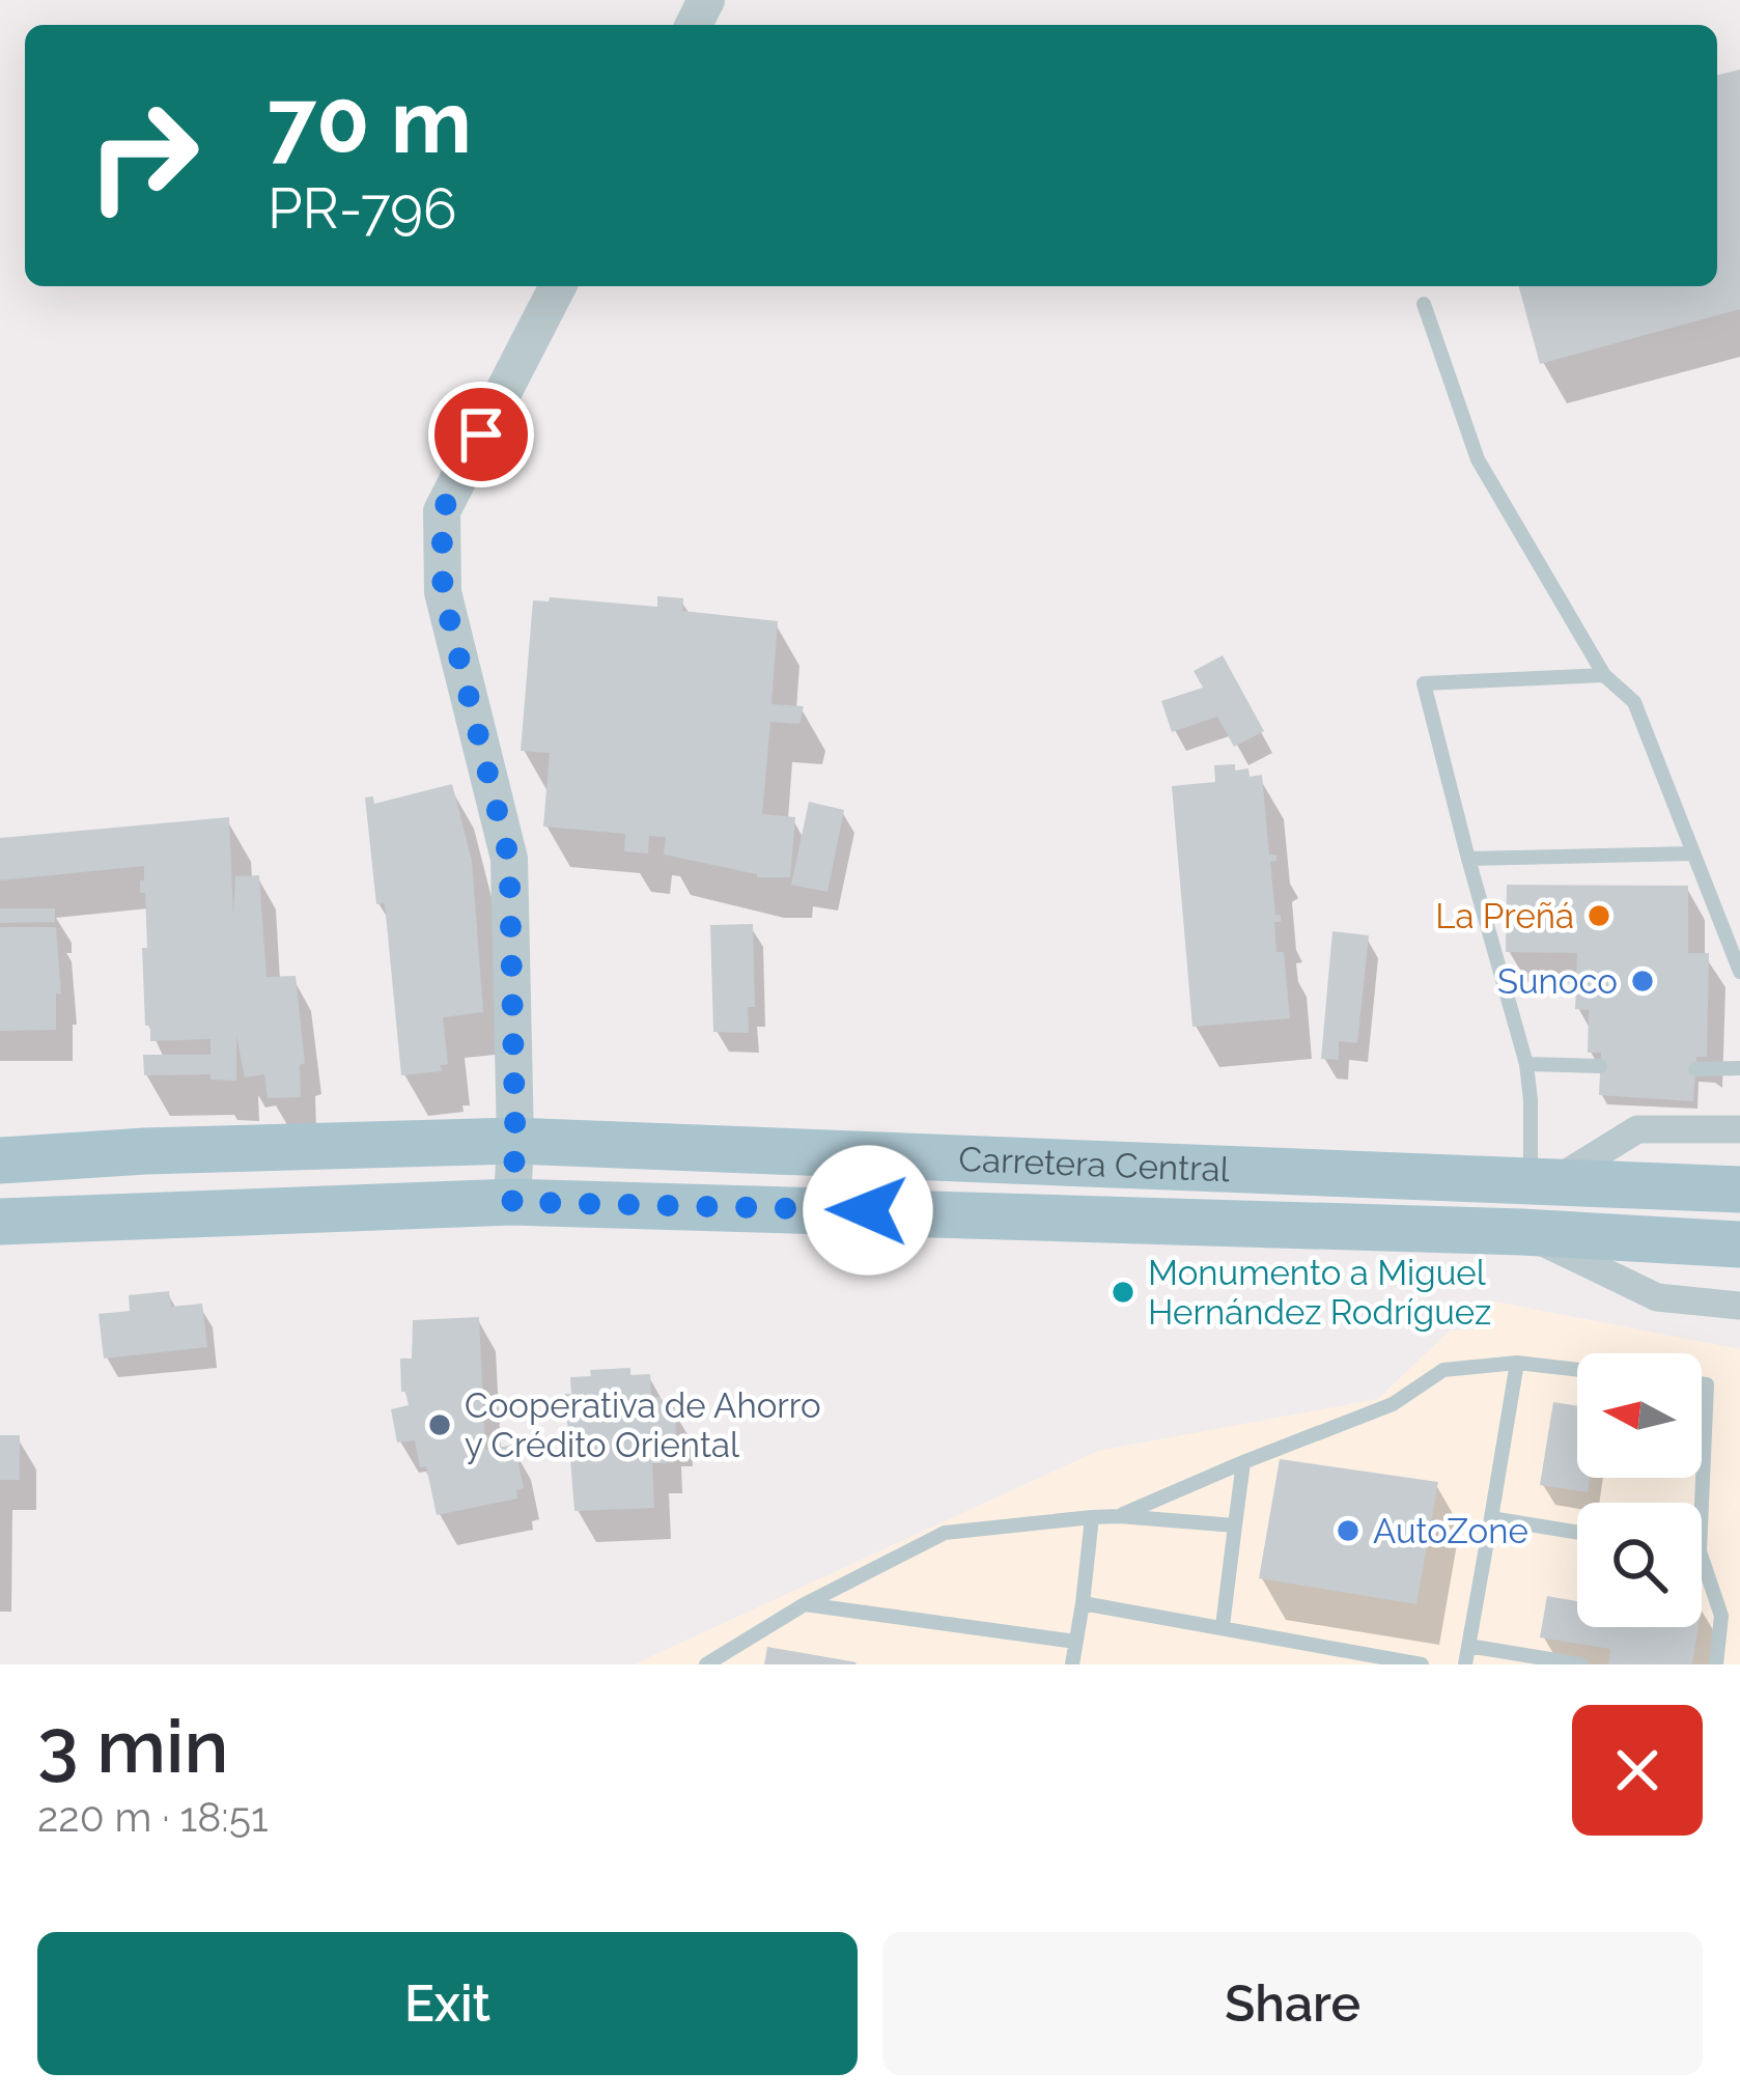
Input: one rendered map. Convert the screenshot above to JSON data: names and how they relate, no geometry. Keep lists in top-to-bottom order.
{
  "streets": {
    "main road": ["Carretera Central"]
  },
  "places": [
    "La Preñá",
    "Sunoco",
    "Monumento a Miguel Hernández Rodríguez",
    "Cooperativa de Ahorro y Crédito Oriental",
    "AutoZone"
  ],
  "north": "left",
  "page": {
    "turn": ["70 m", "PR-796"],
    "heading": ["3 min", "220 m · 18:51"],
    "buttons": ["Exit", "Share"]
  }
}
